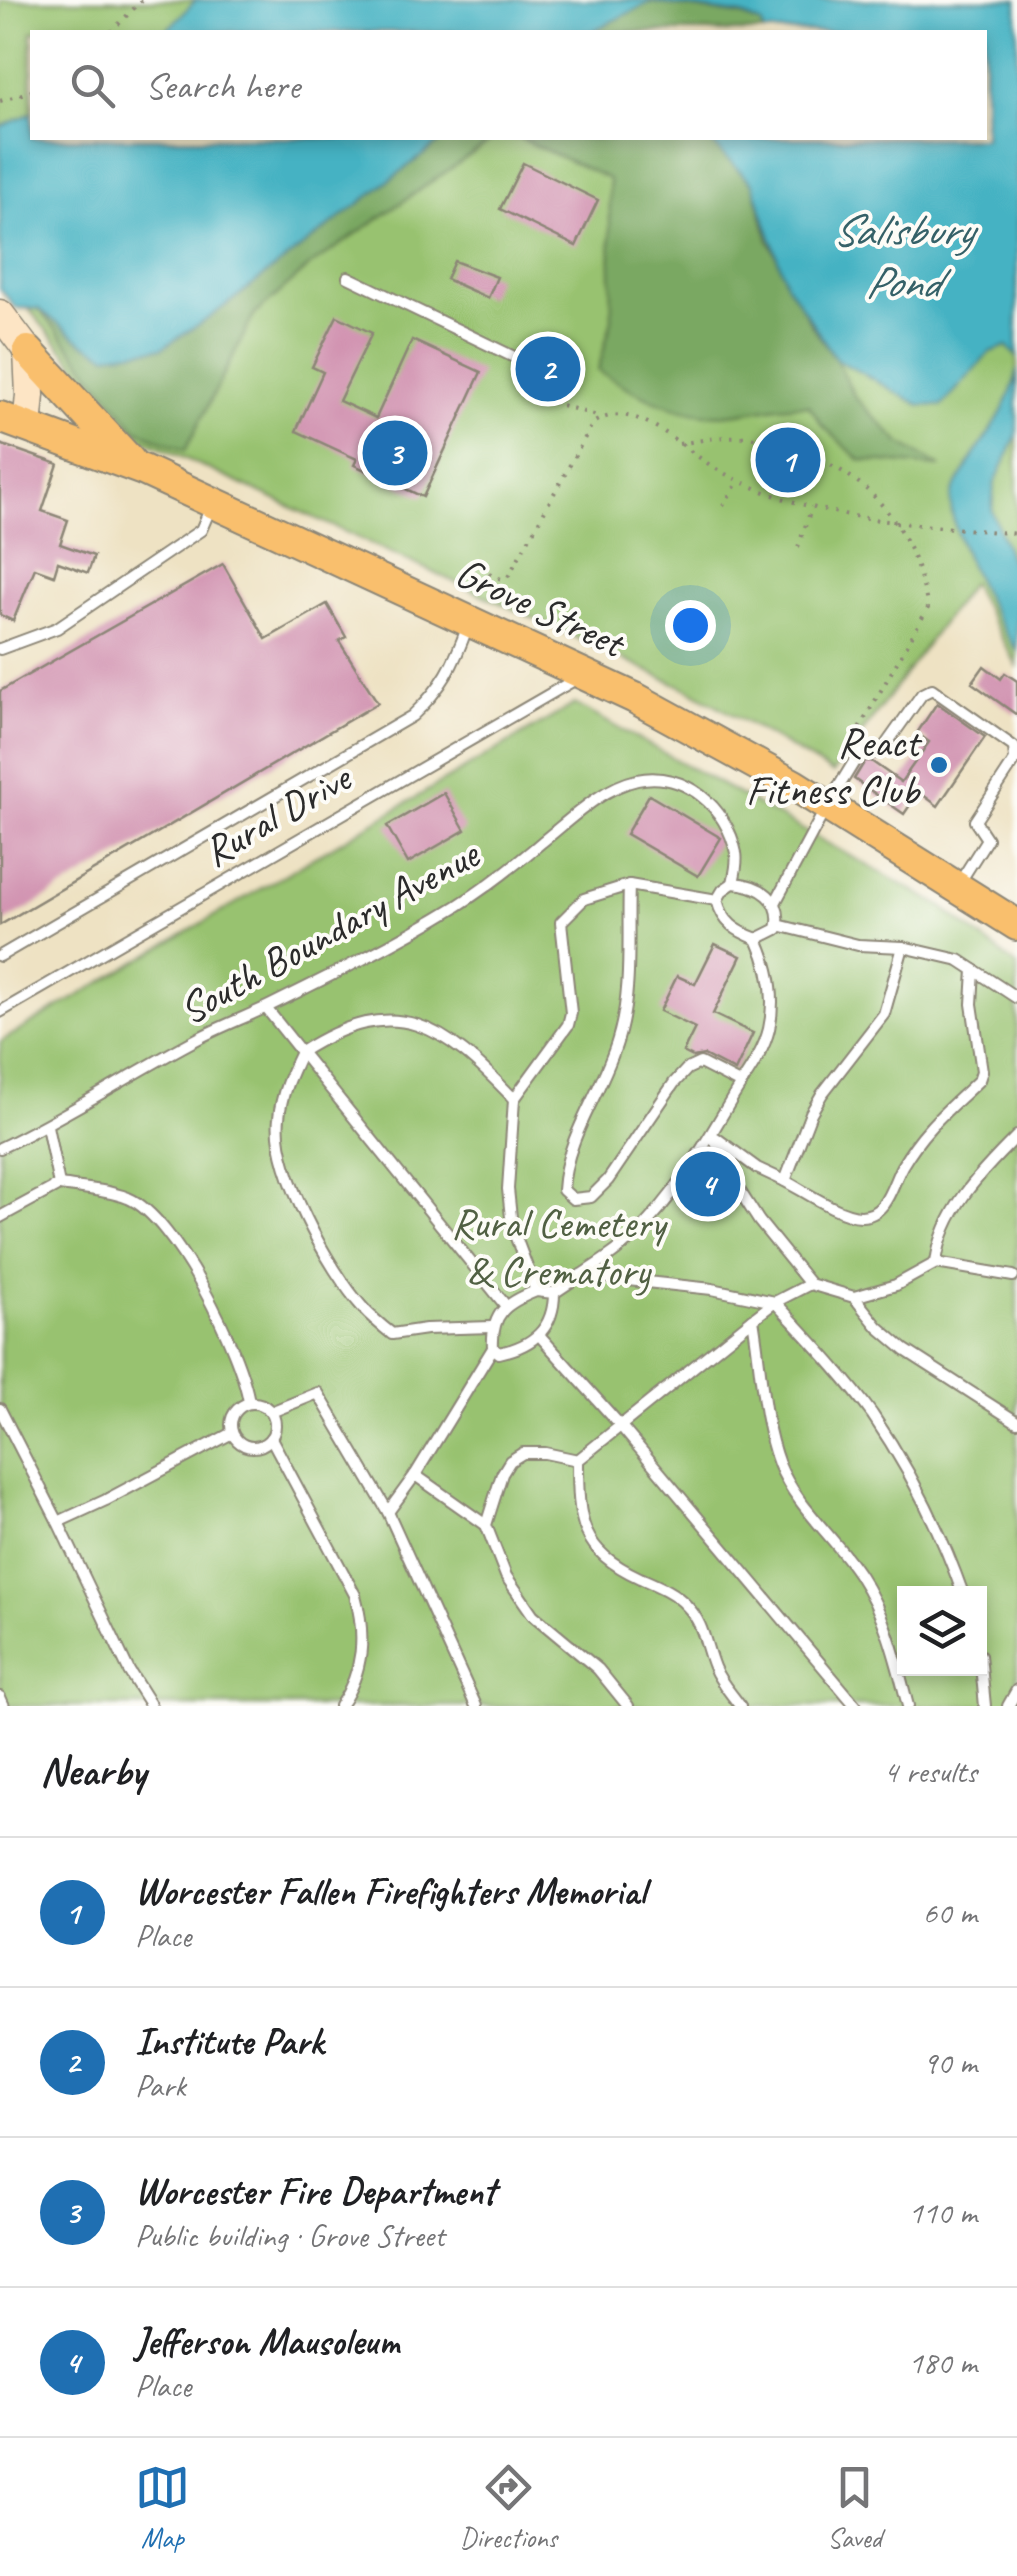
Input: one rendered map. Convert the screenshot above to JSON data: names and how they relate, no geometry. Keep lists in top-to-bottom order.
{
  "streets": {
    "main road": ["Grove Street"],
    "lane": ["Rural Drive", "South Boundary Avenue"]
  },
  "crossings": [
    ["Grove Street", "Rural Drive"]
  ],
  "water": ["Salisbury Pond"],
  "parks": ["Rural Cemetery & Crematory"],
  "places": ["React Fitness Club"],
  "page": {
    "search": "Search here",
    "pins": [
      "2",
      "3",
      "1",
      "4"
    ],
    "heading": ["Nearby", "4 results"],
    "list": [
      {
        "mark": "1",
        "name": "Worcester Fallen Firefighters Memorial",
        "note": "Place",
        "value": "60 m"
      },
      {
        "mark": "2",
        "name": "Institute Park",
        "note": "Park",
        "value": "90 m"
      },
      {
        "mark": "3",
        "name": "Worcester Fire Department",
        "note": "Public building · Grove Street",
        "value": "110 m"
      },
      {
        "mark": "4",
        "name": "Jefferson Mausoleum",
        "note": "Place",
        "value": "180 m"
      }
    ],
    "nav": ["Map", "Directions", "Saved"]
  }
}
